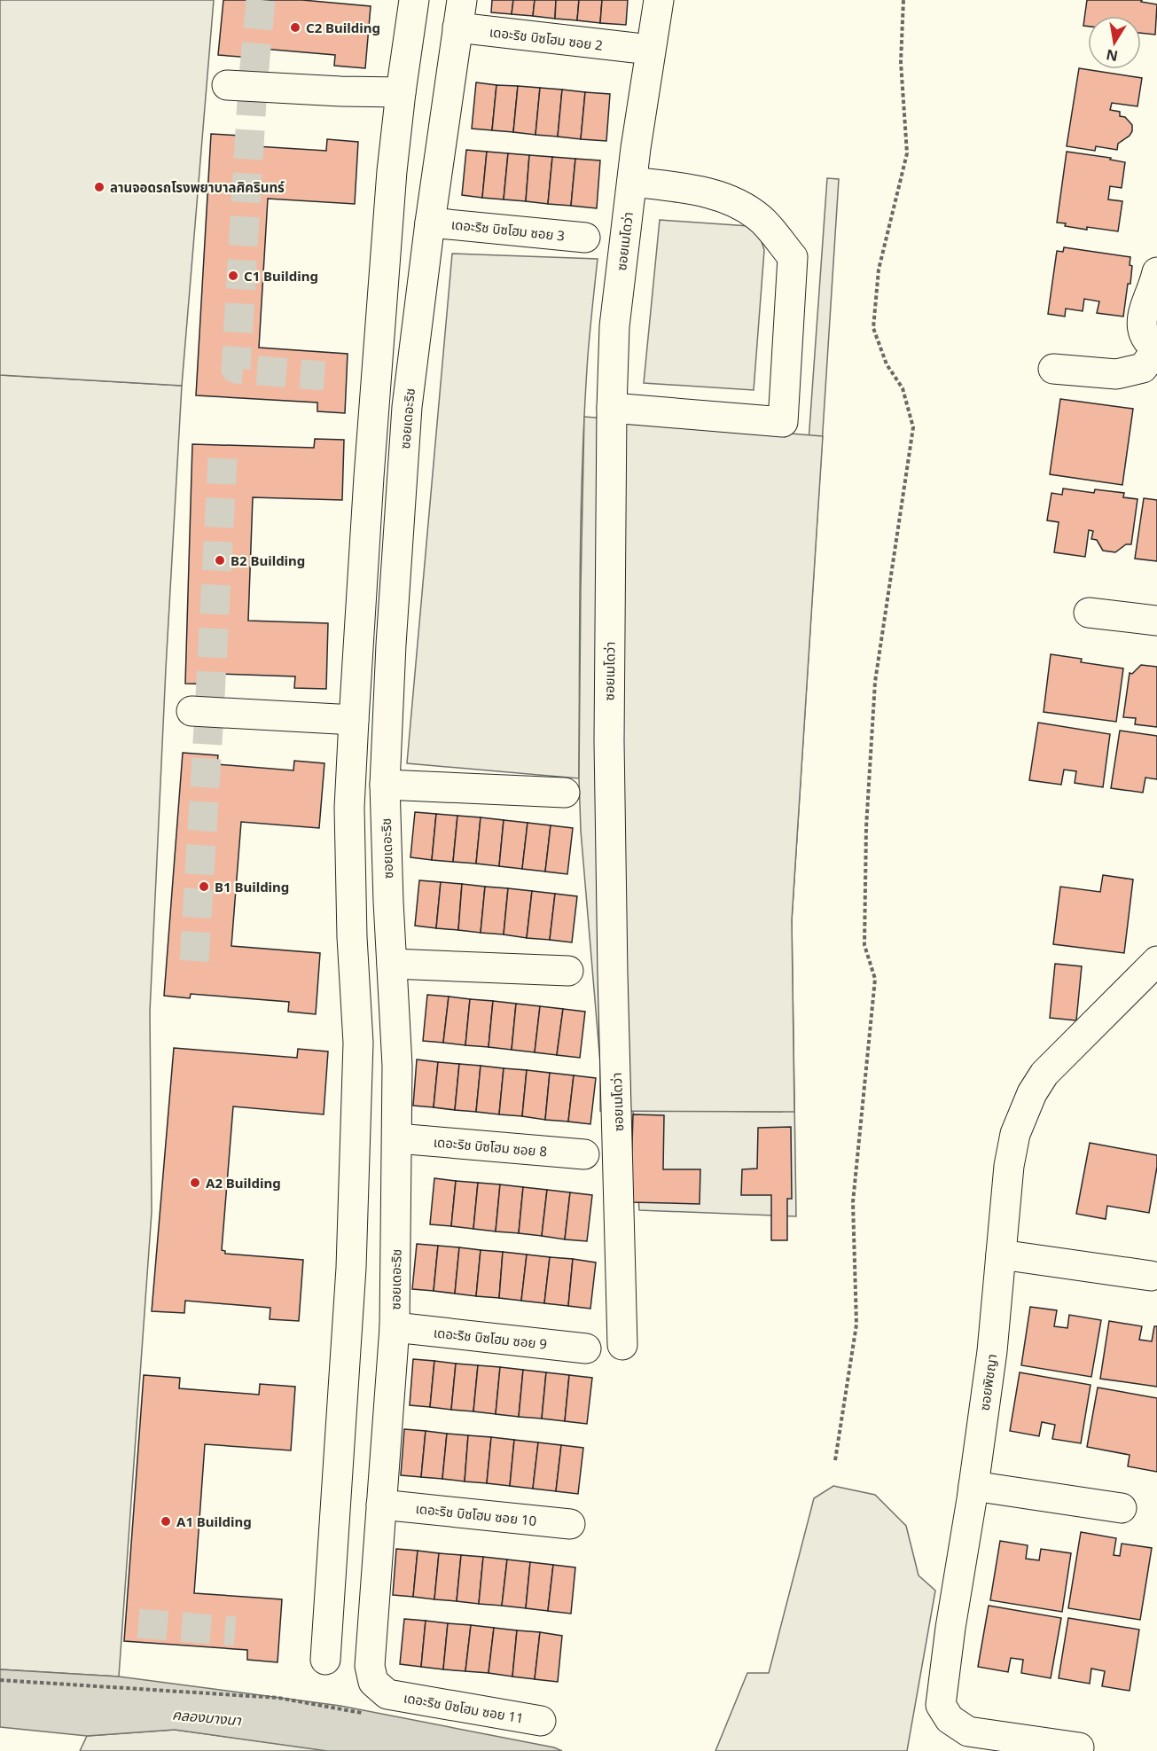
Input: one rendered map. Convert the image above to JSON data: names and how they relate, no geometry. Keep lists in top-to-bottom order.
{
  "streets": {
    "street": [
      "เดอะริช บิซโฮม ซอย 2",
      "เดอะริช บิซโฮม ซอย 3",
      "ซอยเมโดว่า",
      "ซอยเดอะริช",
      "เดอะริช บิซโฮม ซอย 8",
      "เดอะริช บิซโฮม ซอย 9",
      "ซอยพิชญา",
      "เดอะริช บิซโฮม ซอย 10",
      "เดอะริช บิซโฮม ซอย 11"
    ]
  },
  "crossings": [
    ["เดอะริช บิซโฮม ซอย 2", "ซอยเดอะริช"],
    ["เดอะริช บิซโฮม ซอย 3", "ซอยเดอะริช"],
    ["ซอยเดอะริช", "เดอะริช บิซโฮม ซอย 8"],
    ["ซอยเดอะริช", "เดอะริช บิซโฮม ซอย 9"],
    ["ซอยเดอะริช", "เดอะริช บิซโฮม ซอย 10"],
    ["ซอยเดอะริช", "เดอะริช บิซโฮม ซอย 11"]
  ],
  "water": ["คลองบางนา"],
  "places": [
    "C2 Building",
    "ลานจอดรถโรงพยาบาลศิครินทร์",
    "C1 Building",
    "B2 Building",
    "B1 Building",
    "A2 Building",
    "A1 Building"
  ],
  "north": "bottom"
}
